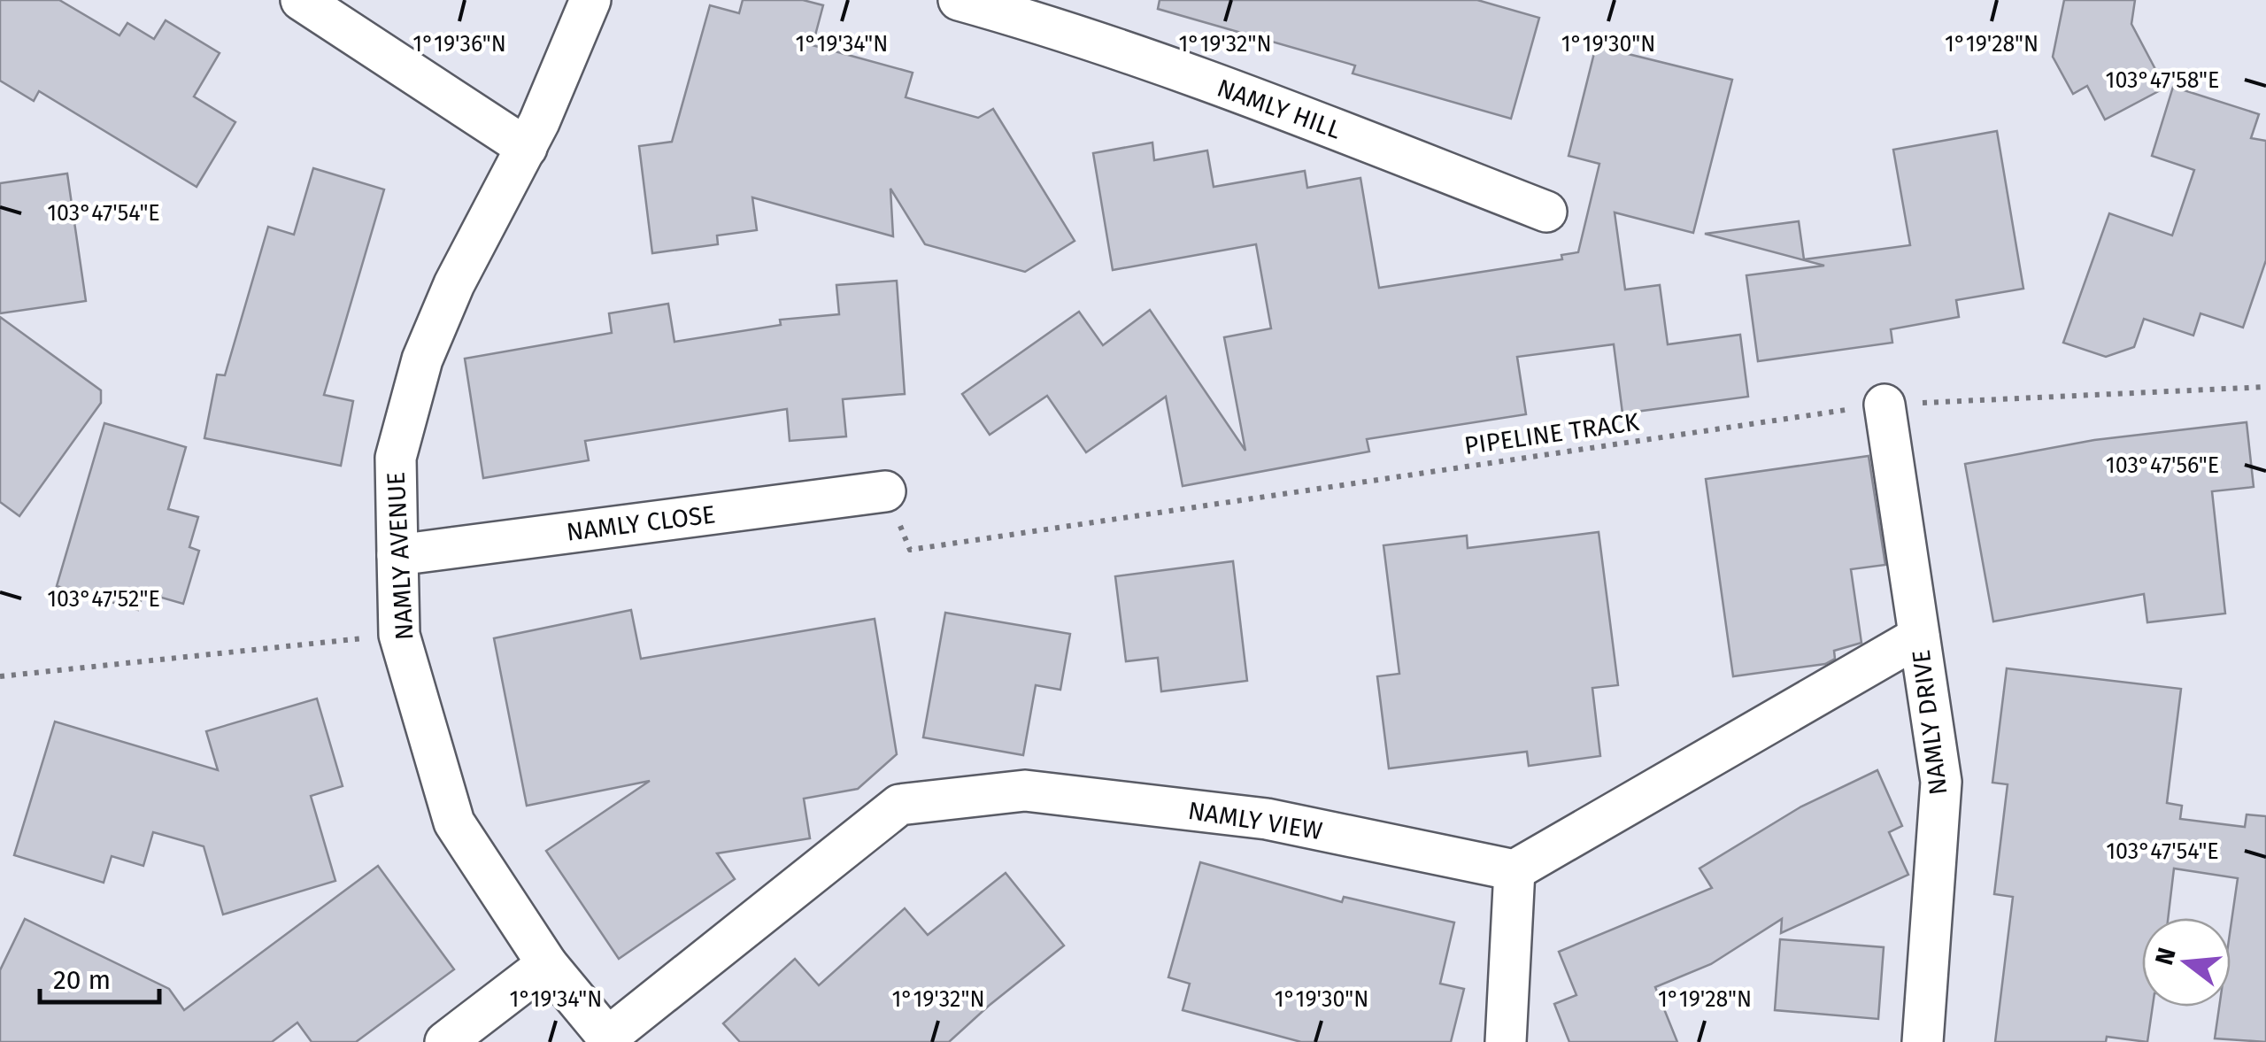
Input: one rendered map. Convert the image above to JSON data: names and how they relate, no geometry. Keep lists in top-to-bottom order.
{
  "streets": {
    "street": [
      "NAMLY HILL",
      "NAMLY CLOSE",
      "NAMLY AVENUE",
      "NAMLY DRIVE",
      "NAMLY VIEW"
    ],
    "path": ["PIPELINE TRACK"]
  },
  "crossings": [
    ["PIPELINE TRACK", "NAMLY CLOSE"],
    ["PIPELINE TRACK", "NAMLY DRIVE"],
    ["NAMLY CLOSE", "NAMLY AVENUE"],
    ["NAMLY AVENUE", "NAMLY VIEW"]
  ],
  "scale_bar": "20 m",
  "north": "left",
  "coordinates": [
    "1°19'36\"N",
    "1°19'34\"N",
    "1°19'32\"N",
    "1°19'30\"N",
    "1°19'28\"N",
    "103°47'58\"E",
    "103°47'54\"E",
    "103°47'56\"E",
    "103°47'52\"E"
  ]
}
